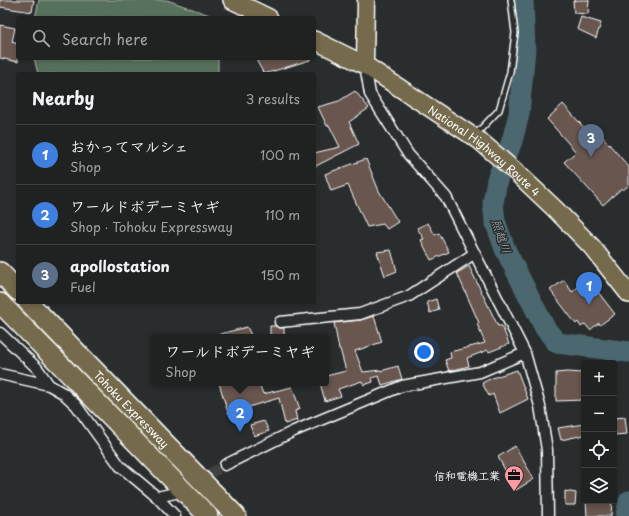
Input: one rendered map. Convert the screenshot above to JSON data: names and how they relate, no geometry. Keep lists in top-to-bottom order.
{
  "streets": {
    "highway": ["National Highway Route 4", "Tohoku Expressway"]
  },
  "water": ["照越川"],
  "places": {
    "office": ["信和電機工業"]
  },
  "page": {
    "search": "Search here",
    "heading": ["Nearby", "3 results"],
    "pins": ["3", "1", "2"],
    "list": [
      {
        "mark": "1",
        "name": "おかってマルシェ",
        "note": "Shop",
        "value": "100 m"
      },
      {
        "mark": "2",
        "name": "ワールドボデーミヤギ",
        "note": "Shop · Tohoku Expressway",
        "value": "110 m"
      },
      {
        "mark": "3",
        "name": "apollostation",
        "note": "Fuel",
        "value": "150 m"
      }
    ],
    "popup": ["ワールドボデーミヤギ", "Shop"],
    "map_buttons": ["+", "−"]
  }
}
